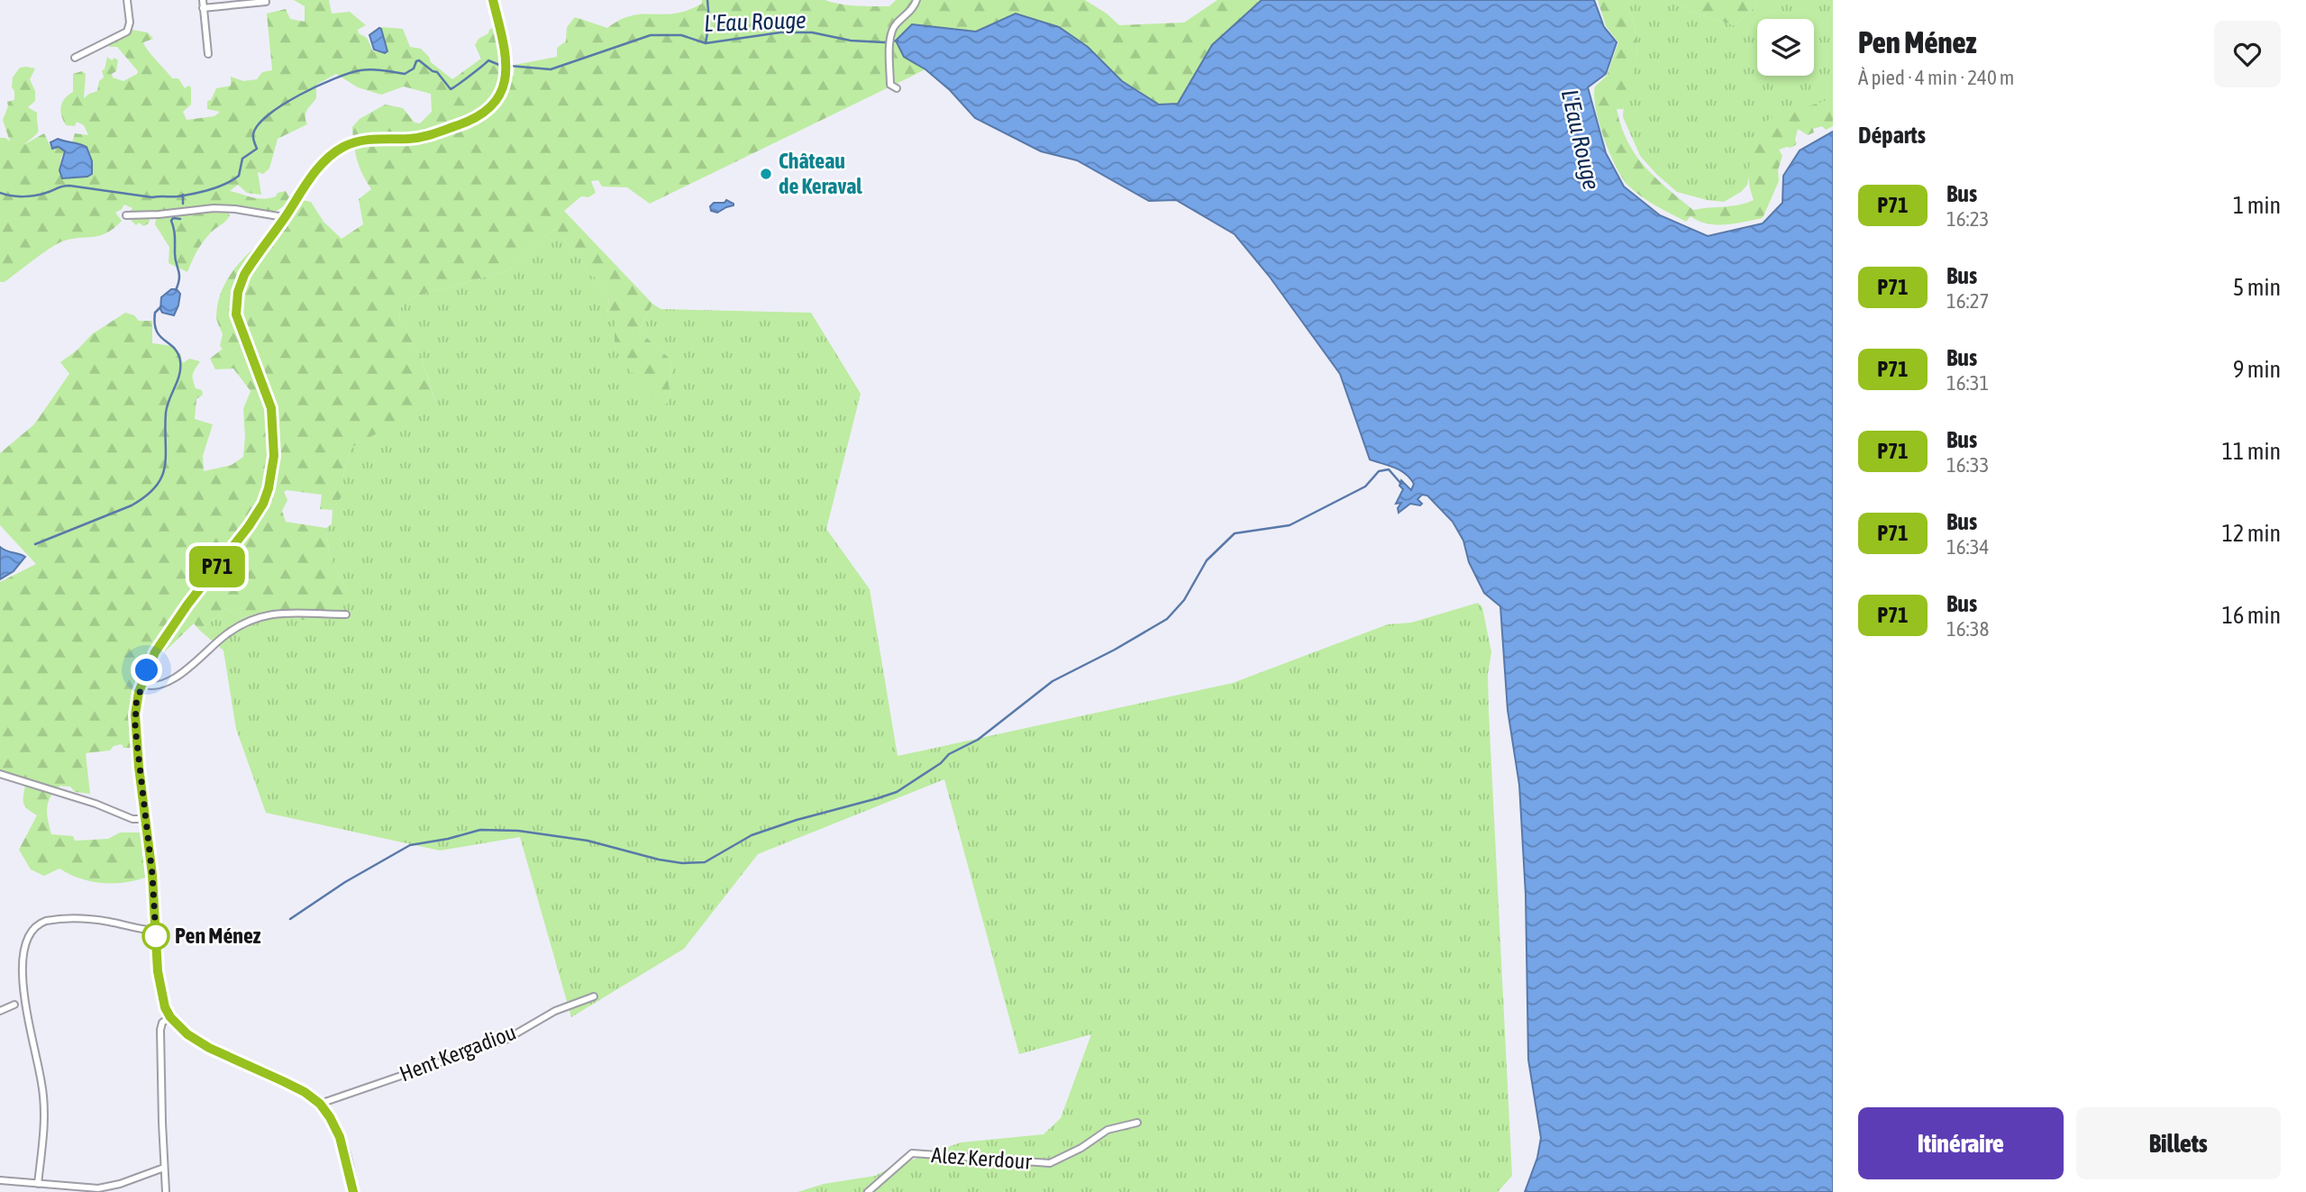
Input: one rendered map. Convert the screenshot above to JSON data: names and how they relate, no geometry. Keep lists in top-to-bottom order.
{
  "streets": {
    "street": ["Hent Kergadiou", "Alez Kerdour"]
  },
  "water": ["L'Eau Rouge"],
  "places": ["Château de Keraval", "Pen Ménez"],
  "lines": ["bus line P71"],
  "page": {
    "on_map": "P71",
    "heading": [
      ["Pen Ménez", "À pied · 4 min · 240 m"],
      "Départs"
    ],
    "list": [
      {
        "mark": "P71",
        "name": "Bus",
        "note": "16:23",
        "value": "1 min"
      },
      {
        "mark": "P71",
        "name": "Bus",
        "note": "16:27",
        "value": "5 min"
      },
      {
        "mark": "P71",
        "name": "Bus",
        "note": "16:31",
        "value": "9 min"
      },
      {
        "mark": "P71",
        "name": "Bus",
        "note": "16:33",
        "value": "11 min"
      },
      {
        "mark": "P71",
        "name": "Bus",
        "note": "16:34",
        "value": "12 min"
      },
      {
        "mark": "P71",
        "name": "Bus",
        "note": "16:38",
        "value": "16 min"
      }
    ],
    "buttons": ["Itinéraire", "Billets"]
  }
}
